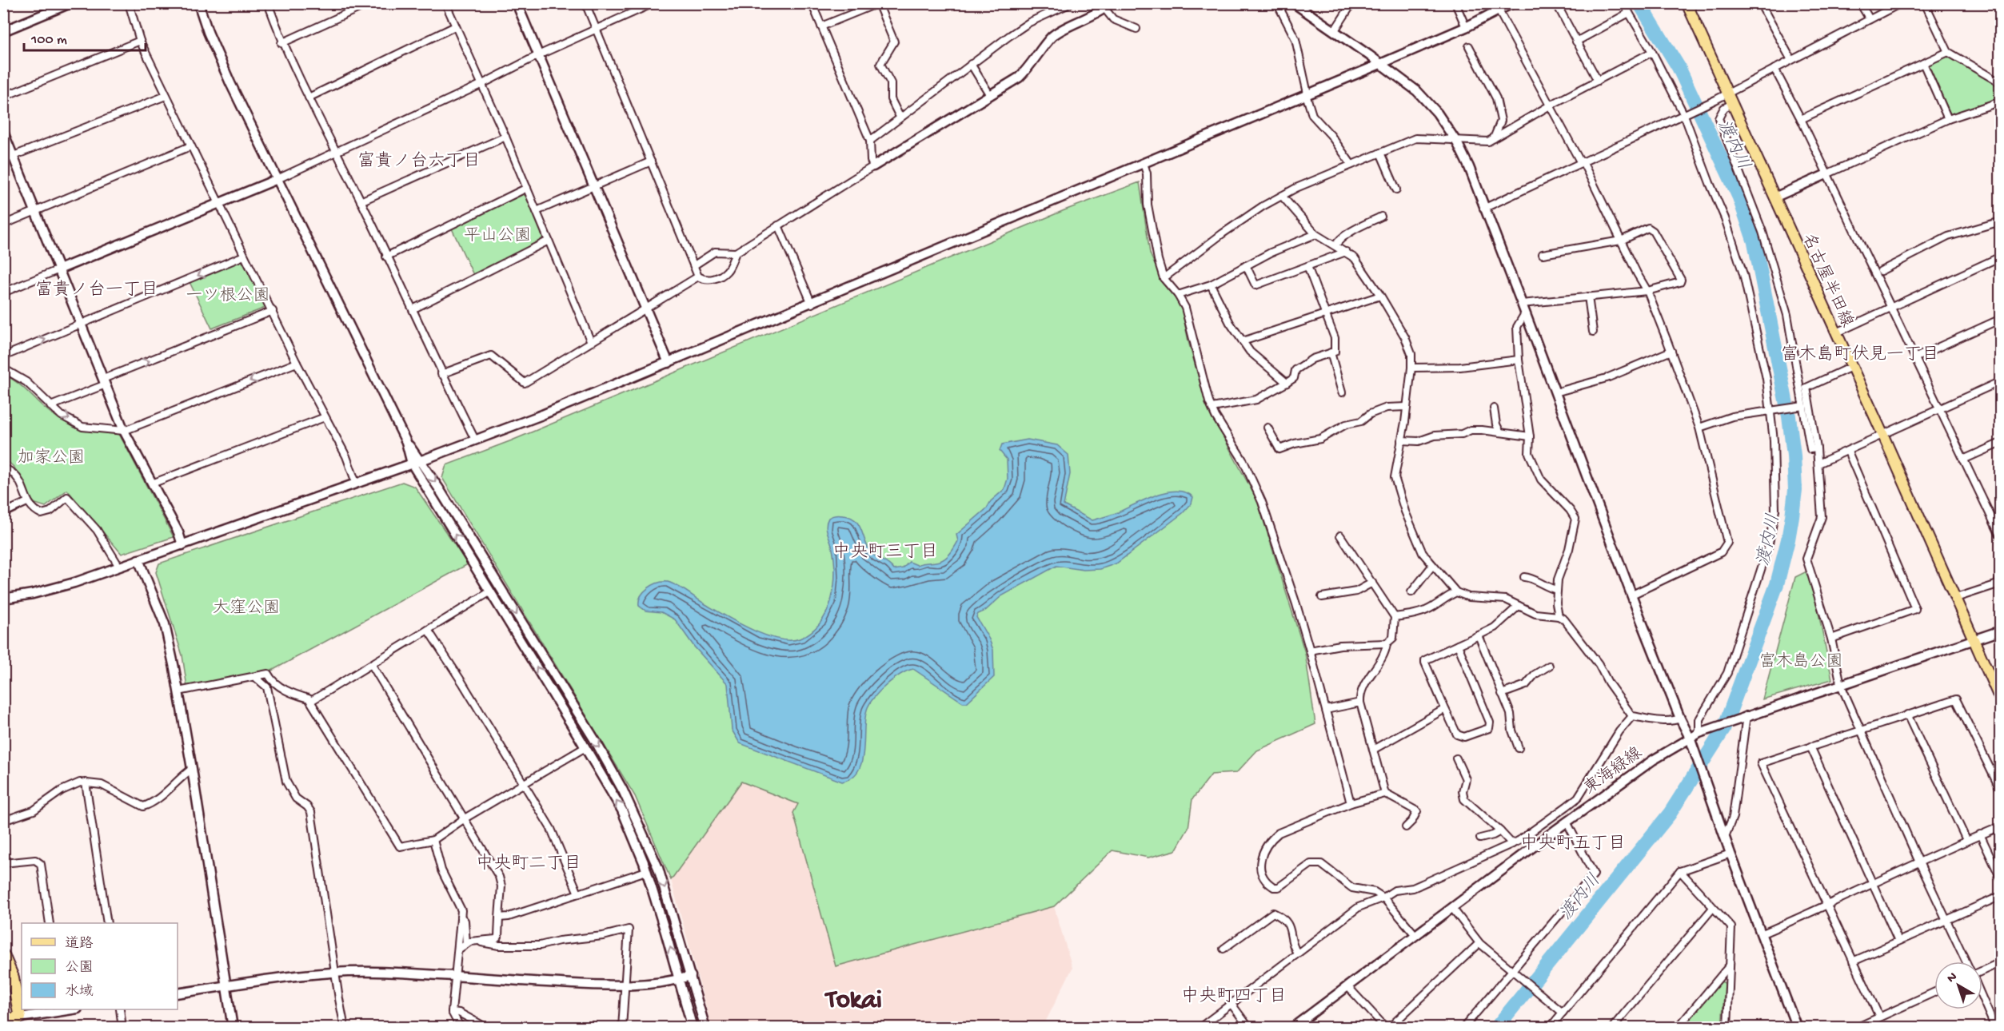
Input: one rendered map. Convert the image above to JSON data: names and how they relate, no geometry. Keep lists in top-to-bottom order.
{
  "streets": {
    "main road": ["名古屋半田線"],
    "street": ["東海緑線"]
  },
  "crossings": [
    ["名古屋半田線", "東海緑線"]
  ],
  "districts": [
    "富貴ノ台六丁目",
    "富貴ノ台一丁目",
    "富木島町伏見一丁目",
    "中央町三丁目",
    "中央町五丁目",
    "中央町二丁目",
    "中央町四丁目",
    "Tokai"
  ],
  "water": ["渡内川"],
  "parks": [
    "平山公園",
    "一ツ根公園",
    "加家公園",
    "大窪公園",
    "富木島公園"
  ],
  "legend": ["道路", "公園", "水域"],
  "scale_bar": "100 m",
  "north": "top left"
}
